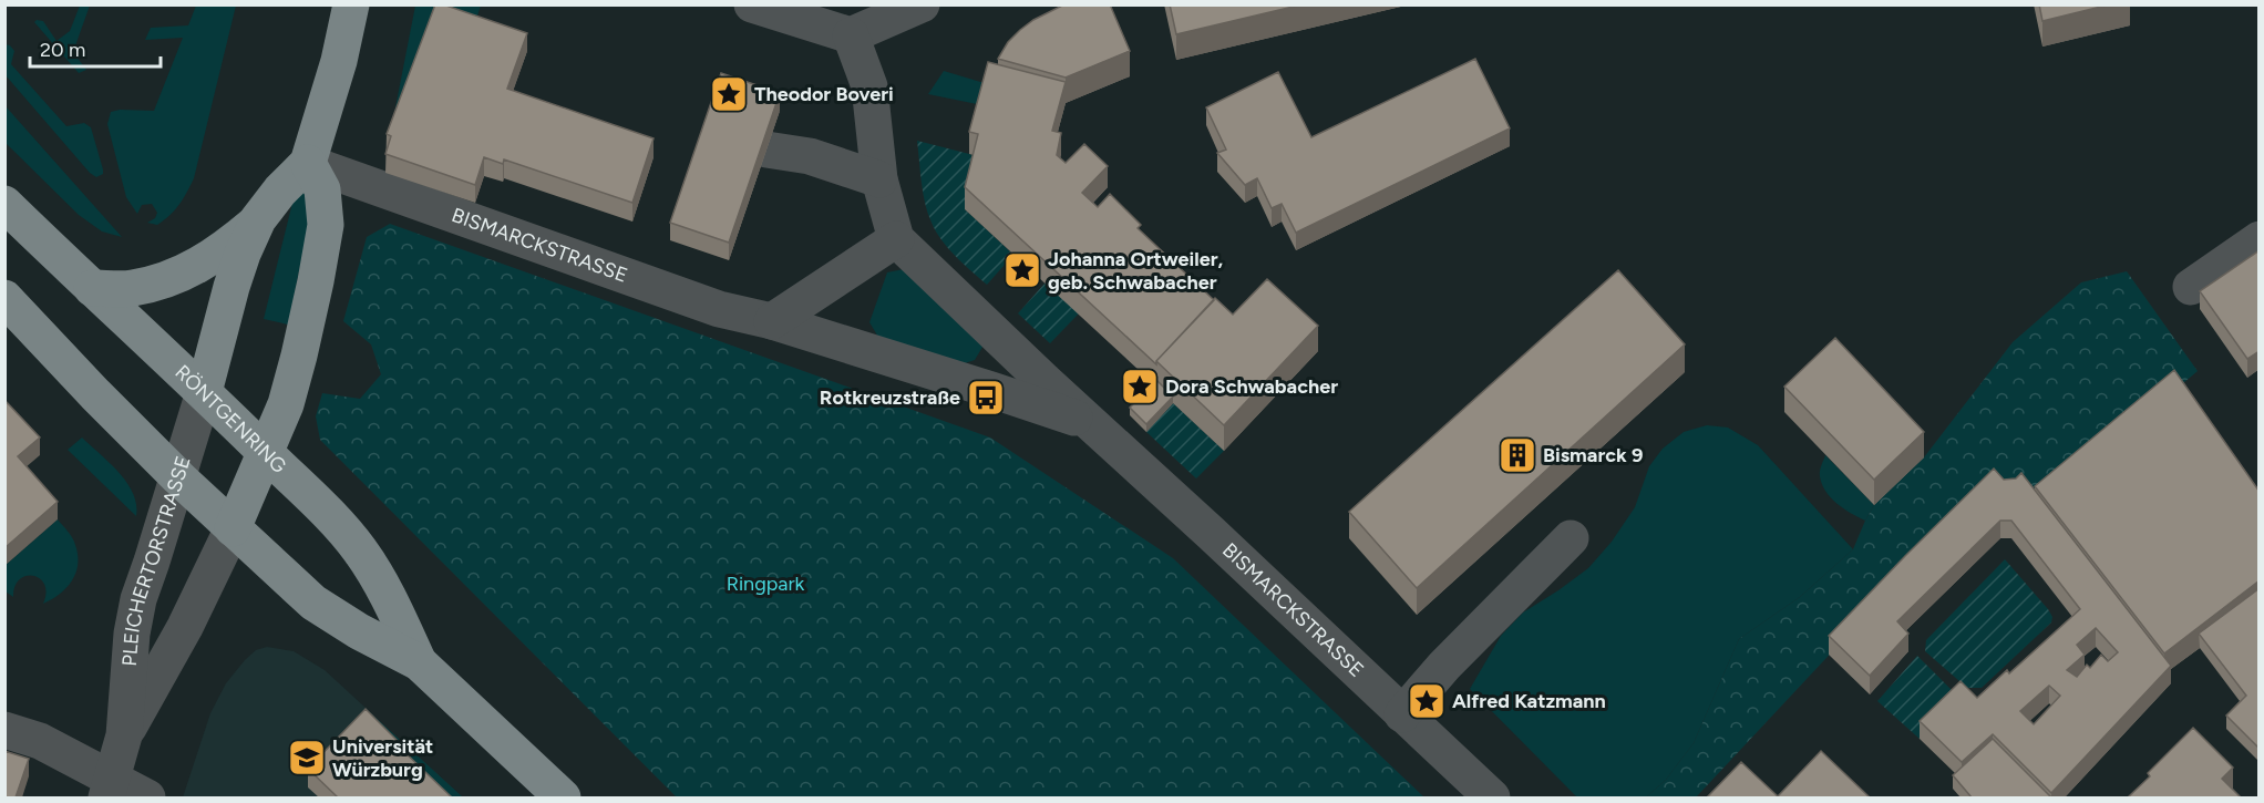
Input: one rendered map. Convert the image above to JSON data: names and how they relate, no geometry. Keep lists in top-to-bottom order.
{
  "streets": {
    "main road": ["RÖNTGENRING"],
    "street": ["BISMARCKSTRASSE", "PLEICHERTORSTRASSE"]
  },
  "crossings": [
    ["RÖNTGENRING", "PLEICHERTORSTRASSE"]
  ],
  "parks": ["Ringpark"],
  "places": {
    "place": [
      "Theodor Boveri",
      "Johanna Ortweiler, geb. Schwabacher",
      "Dora Schwabacher",
      "Alfred Katzmann"
    ],
    "bus stop": ["Rotkreuzstraße"],
    "building": ["Bismarck 9"],
    "school or university": ["Universität Würzburg"]
  },
  "scale_bar": "20 m"
}
